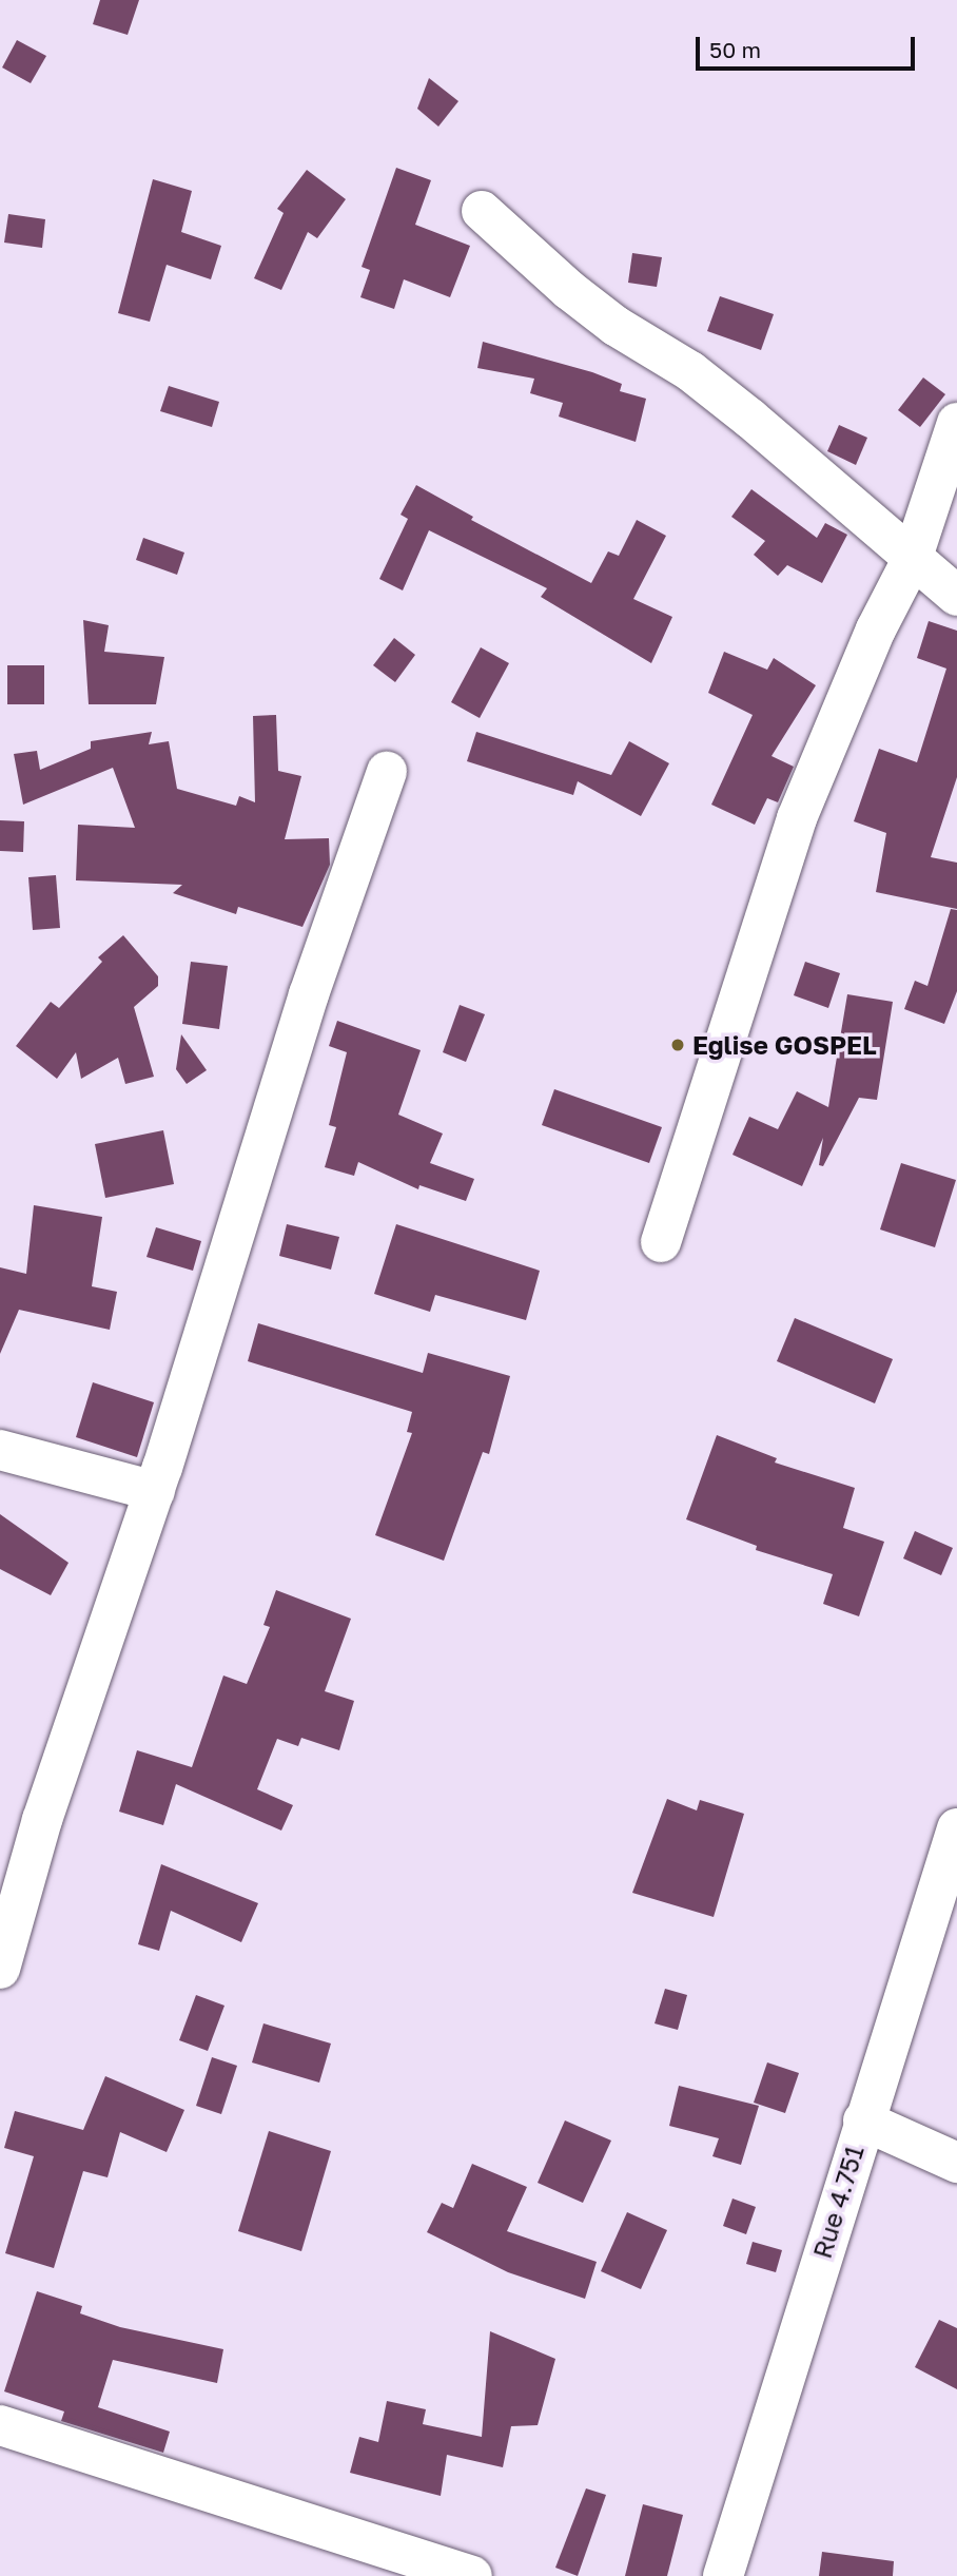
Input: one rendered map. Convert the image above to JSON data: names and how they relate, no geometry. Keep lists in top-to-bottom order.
{
  "streets": {
    "street": ["Rue 4.751"]
  },
  "places": ["Eglise GOSPEL"],
  "scale_bar": "50 m"
}
